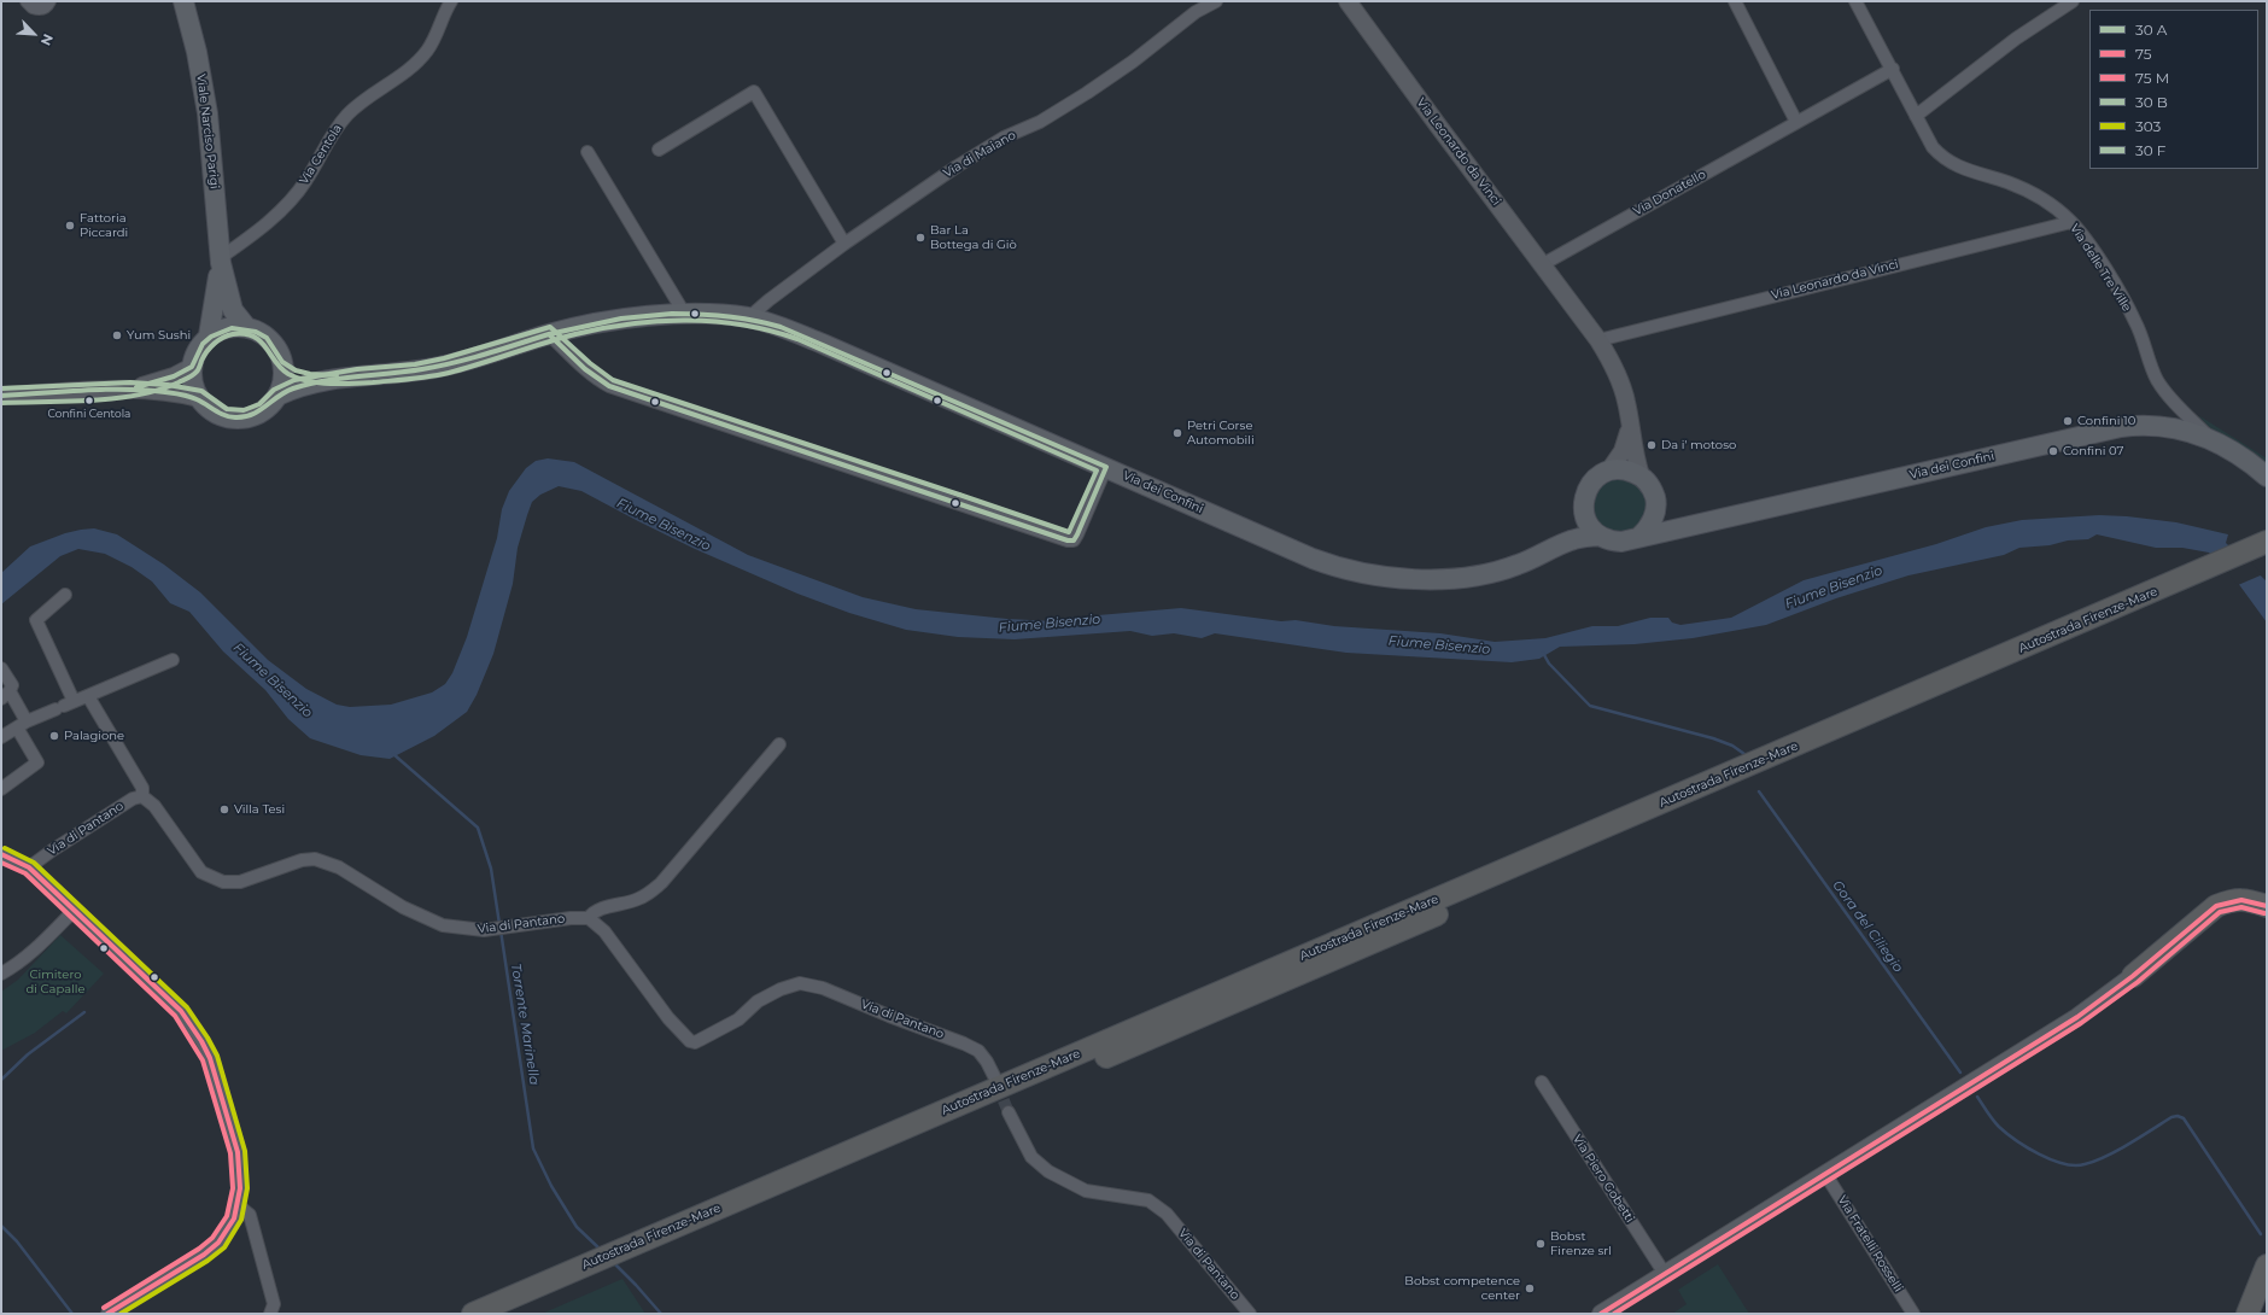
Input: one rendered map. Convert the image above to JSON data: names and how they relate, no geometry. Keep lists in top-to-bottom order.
{
  "streets": {
    "highway": ["Autostrada Firenze-Mare"],
    "main road": ["Viale Narciso Parigi", "Via dei Confini"],
    "street": [
      "Via Leonardo da Vinci",
      "Via Centola",
      "Via di Maiano",
      "Via Donatello",
      "Via delle Tre Ville",
      "Via di Pantano",
      "Via Piero Gobetti",
      "Via Fratelli Rosselli"
    ]
  },
  "crossings": [
    ["Viale Narciso Parigi", "Via Centola"],
    ["Viale Narciso Parigi", "Via dei Confini"],
    ["Via Leonardo da Vinci", "Via Donatello"],
    ["Via Leonardo da Vinci", "Via delle Tre Ville"],
    ["Via Leonardo da Vinci", "Via dei Confini"],
    ["Via di Maiano", "Via dei Confini"],
    ["Via Donatello", "Via delle Tre Ville"],
    ["Via delle Tre Ville", "Via dei Confini"]
  ],
  "water": ["Fiume Bisenzio", "Gora del Ciliegio", "Torrente Marinella"],
  "parks": ["Cimitero di Capalle"],
  "places": [
    "Fattoria Piccardi",
    "Bar La Bottega di Giò",
    "Yum Sushi",
    "Confini Centola",
    "Confini 10",
    "Petri Corse Automobili",
    "Da i' motoso",
    "Confini 07",
    "Palagione",
    "Villa Tesi",
    "Bobst Firenze srl",
    "Bobst competence center"
  ],
  "lines": ["transit line 303", "transit line 75"],
  "legend": [
    "30 A",
    "75",
    "75 M",
    "30 B",
    "303",
    "30 F"
  ],
  "north": "bottom right"
}
